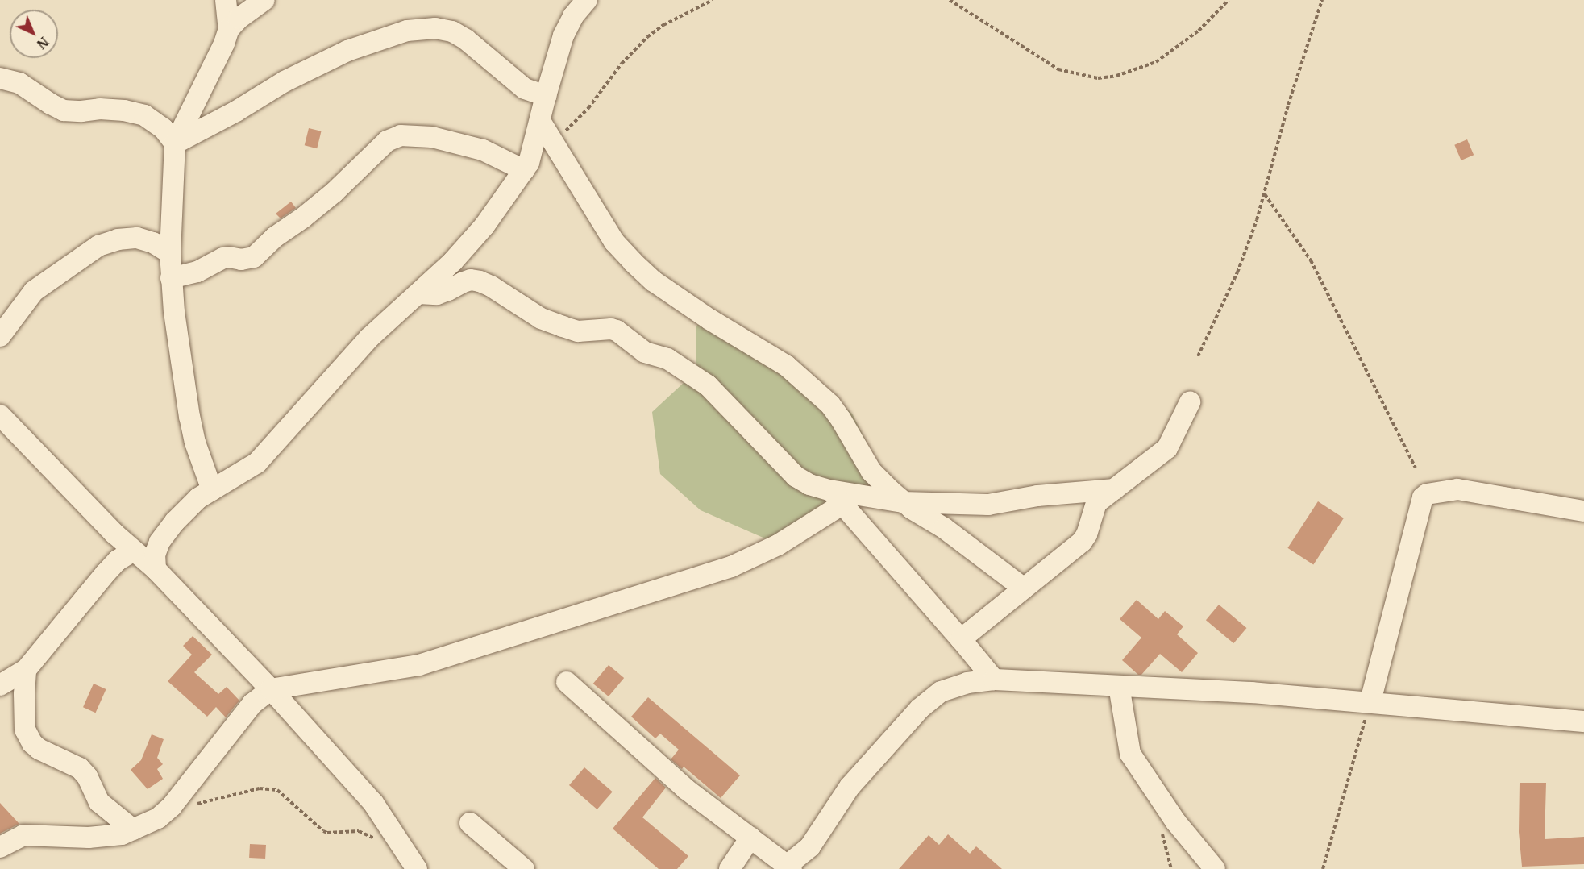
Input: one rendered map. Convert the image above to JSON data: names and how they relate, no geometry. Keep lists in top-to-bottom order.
{
  "north": "bottom right"
}
